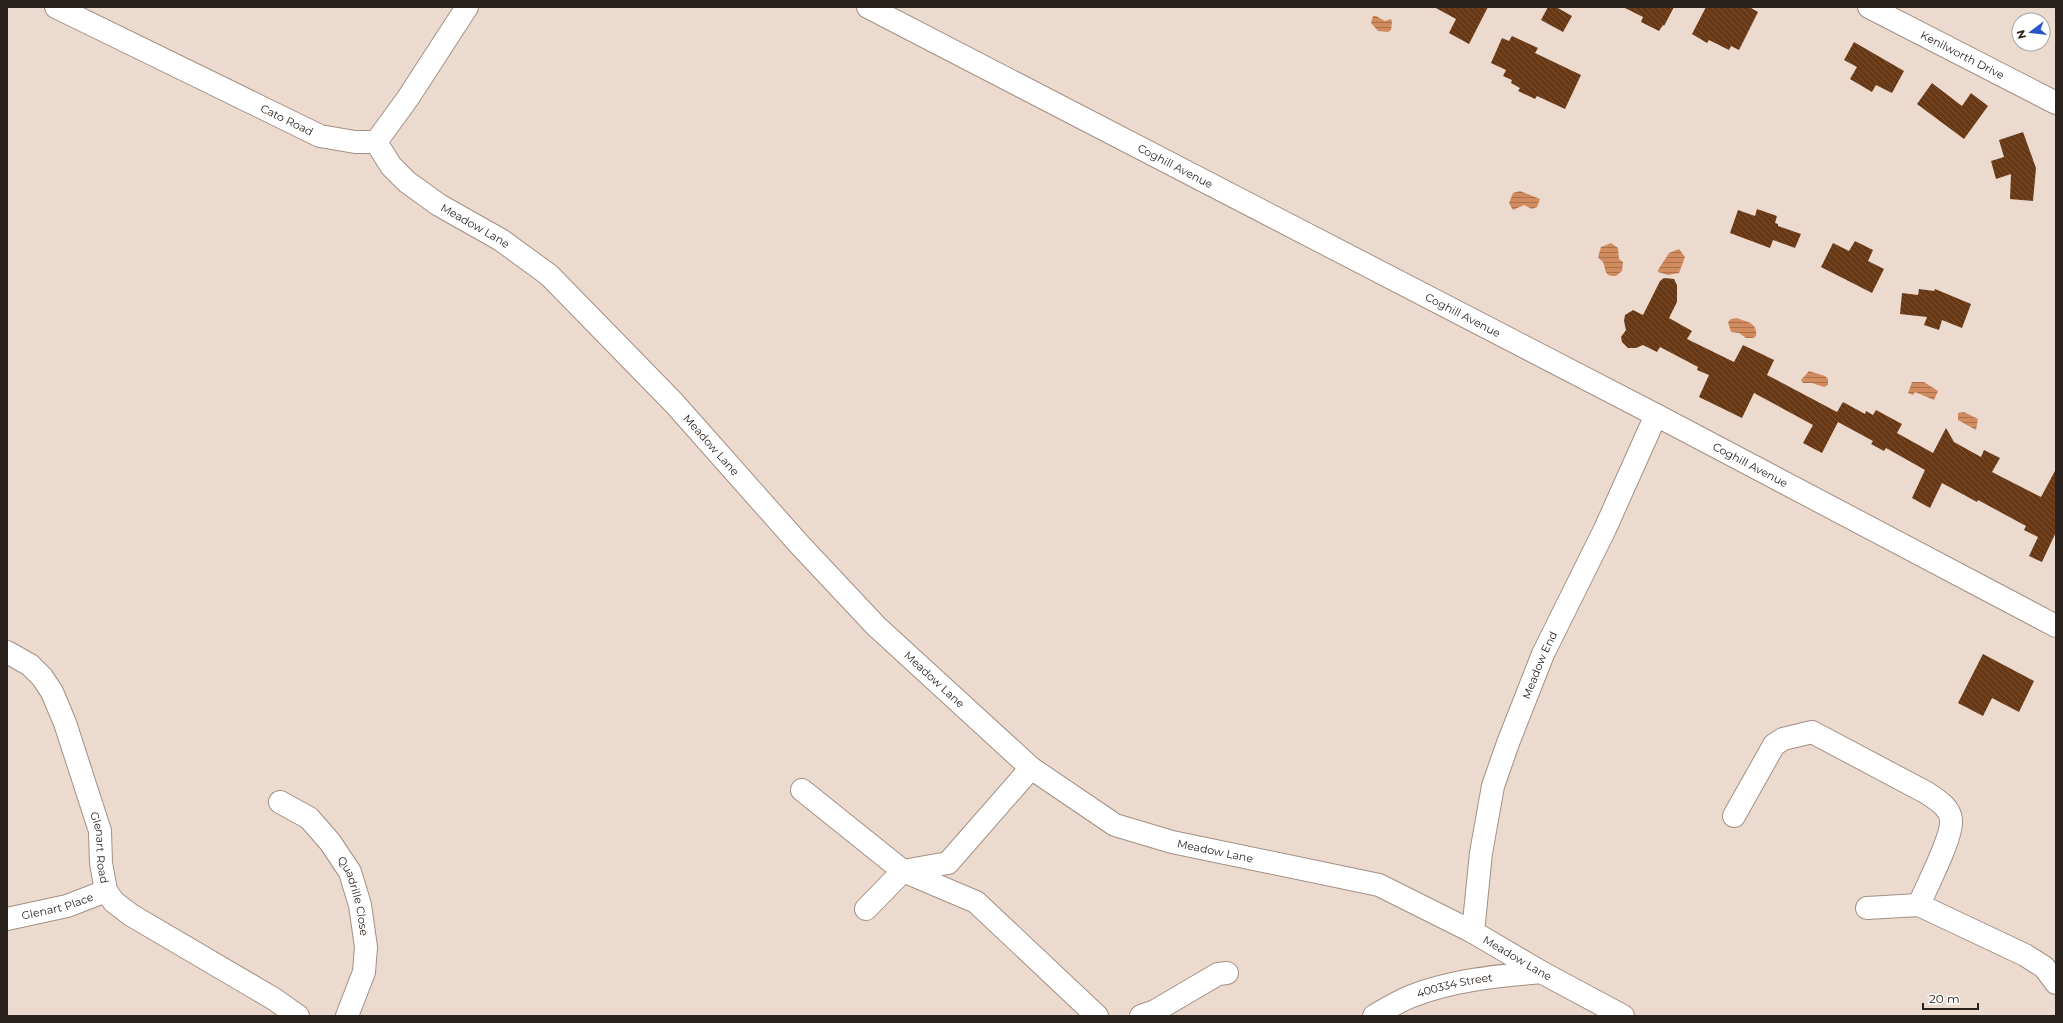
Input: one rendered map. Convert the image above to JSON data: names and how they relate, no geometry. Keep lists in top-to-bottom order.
{
  "streets": {
    "street": [
      "Kenilworth Drive",
      "Cato Road",
      "Coghill Avenue",
      "Meadow Lane",
      "Meadow End",
      "Glenart Road",
      "Quadrille Close",
      "Glenart Place",
      "400334 Street"
    ]
  },
  "crossings": [
    ["Cato Road", "Meadow Lane"],
    ["Coghill Avenue", "Meadow End"],
    ["Meadow Lane", "Meadow End"],
    ["Meadow Lane", "400334 Street"],
    ["Glenart Road", "Glenart Place"]
  ],
  "scale_bar": "20 m",
  "north": "left"
}
